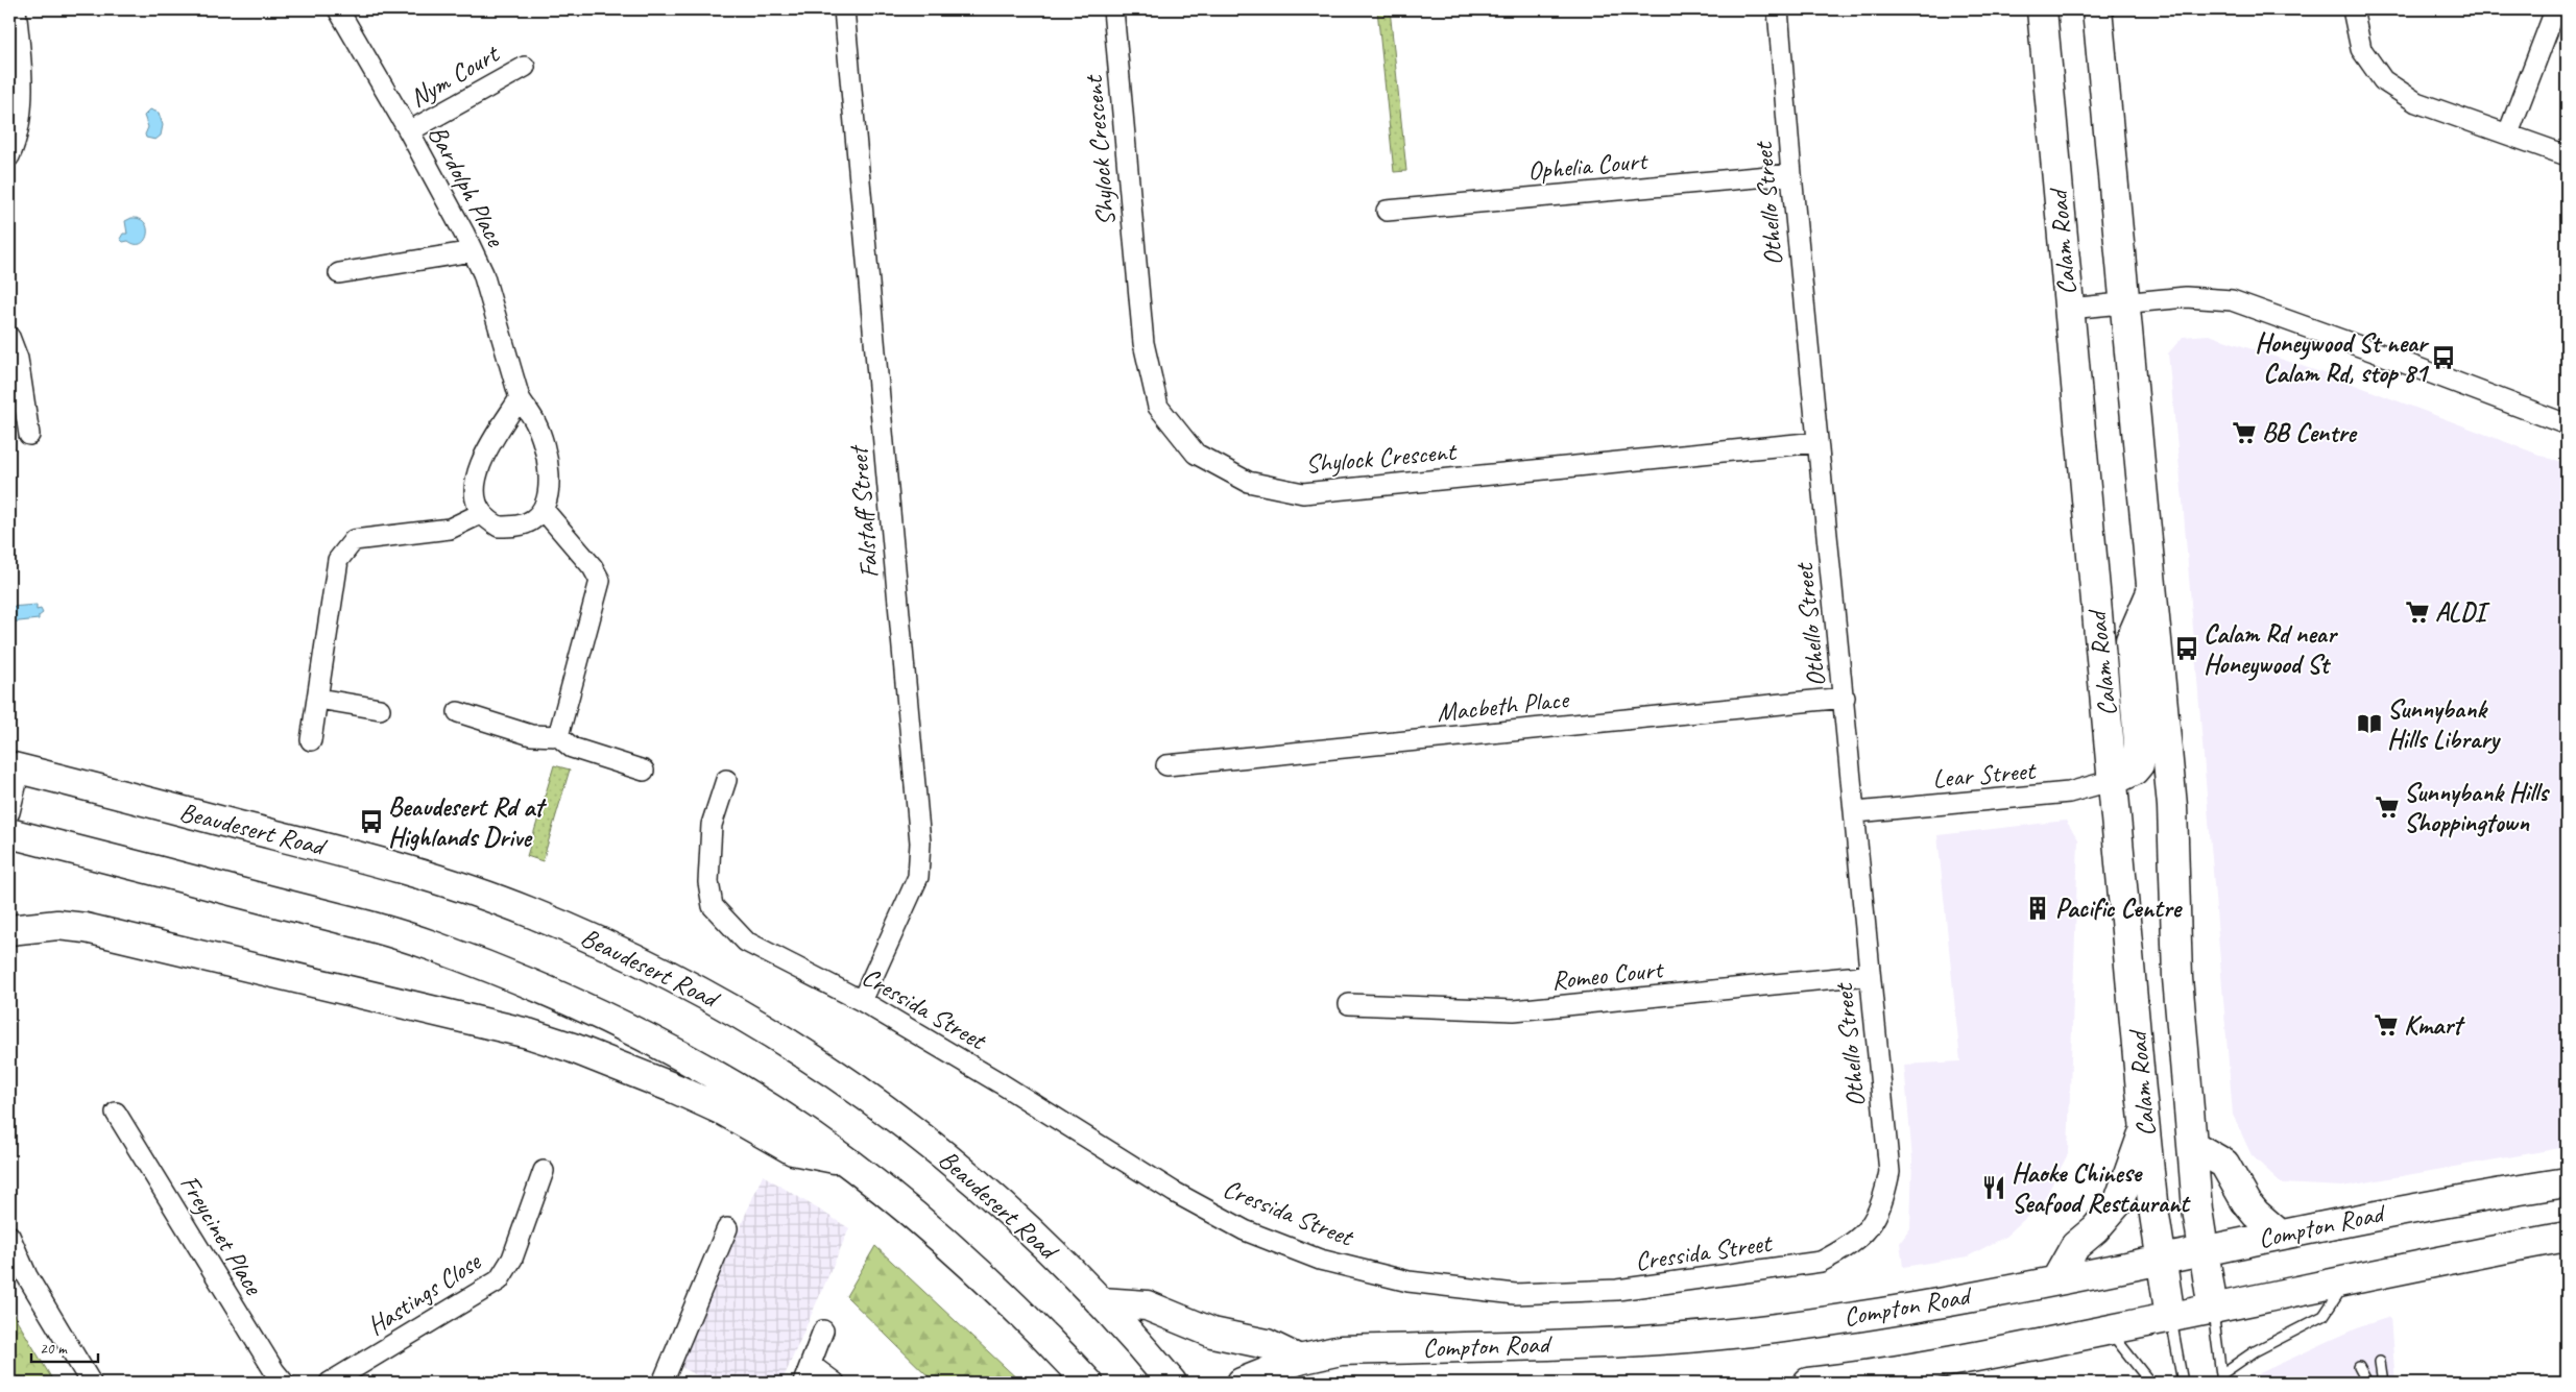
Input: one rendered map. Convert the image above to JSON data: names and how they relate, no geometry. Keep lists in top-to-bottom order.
{
  "streets": {
    "main road": ["Calam Road", "Beaudesert Road", "Compton Road"],
    "street": [
      "Nym Court",
      "Shylock Crescent",
      "Ophelia Court",
      "Bardolph Place",
      "Othello Street",
      "Falstaff Street",
      "Macbeth Place",
      "Lear Street",
      "Romeo Court",
      "Cressida Street",
      "Freycinet Place",
      "Hastings Close"
    ]
  },
  "crossings": [
    ["Nym Court", "Bardolph Place"],
    ["Shylock Crescent", "Othello Street"],
    ["Ophelia Court", "Othello Street"],
    ["Othello Street", "Macbeth Place"],
    ["Othello Street", "Lear Street"],
    ["Othello Street", "Romeo Court"],
    ["Othello Street", "Cressida Street"],
    ["Calam Road", "Lear Street"],
    ["Calam Road", "Compton Road"],
    ["Falstaff Street", "Cressida Street"]
  ],
  "places": {
    "bus stop": ["Honeywood St near Calam Rd, stop 81", "Calam Rd near Honeywood St", "Beaudesert Rd at Highlands Drive"],
    "supermarket": [
      "BB Centre",
      "ALDI",
      "Sunnybank Hills Shoppingtown",
      "Kmart"
    ],
    "library": ["Sunnybank Hills Library"],
    "building": ["Pacific Centre"],
    "restaurant": ["Haoke Chinese Seafood Restaurant"]
  },
  "scale_bar": "20 m"
}
